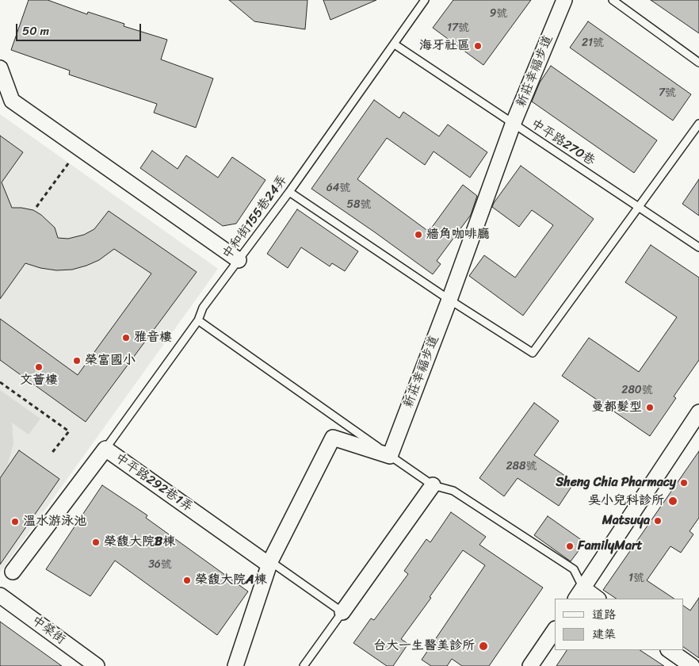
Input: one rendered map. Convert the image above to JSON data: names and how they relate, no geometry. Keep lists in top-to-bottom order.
{
  "streets": {
    "street": ["新莊幸福步道", "中平路292巷1弄", "中榮街"],
    "lane": ["中平路270巷", "中和街155巷24弄"]
  },
  "crossings": [
    ["新莊幸福步道", "中平路270巷"],
    ["中平路270巷", "中和街155巷24弄"],
    ["中和街155巷24弄", "中平路292巷1弄"]
  ],
  "places": [
    "海牙社區",
    "牆角咖啡廳",
    "雅音樓",
    "榮富國小",
    "文薈樓",
    "曼都髮型",
    "Sheng Chia Pharmacy",
    "吳小兒科診所",
    "Matsuya",
    "溫水游泳池",
    "榮馥大院B棟",
    "FamilyMart",
    "榮馥大院A棟",
    "台大一生醫美診所"
  ],
  "house_numbers": [
    "9號",
    "17號",
    "21號",
    "7號",
    "64號",
    "58號",
    "280號",
    "288號",
    "36號",
    "1號"
  ],
  "legend": ["道路", "建築"],
  "scale_bar": "50 m"
}
